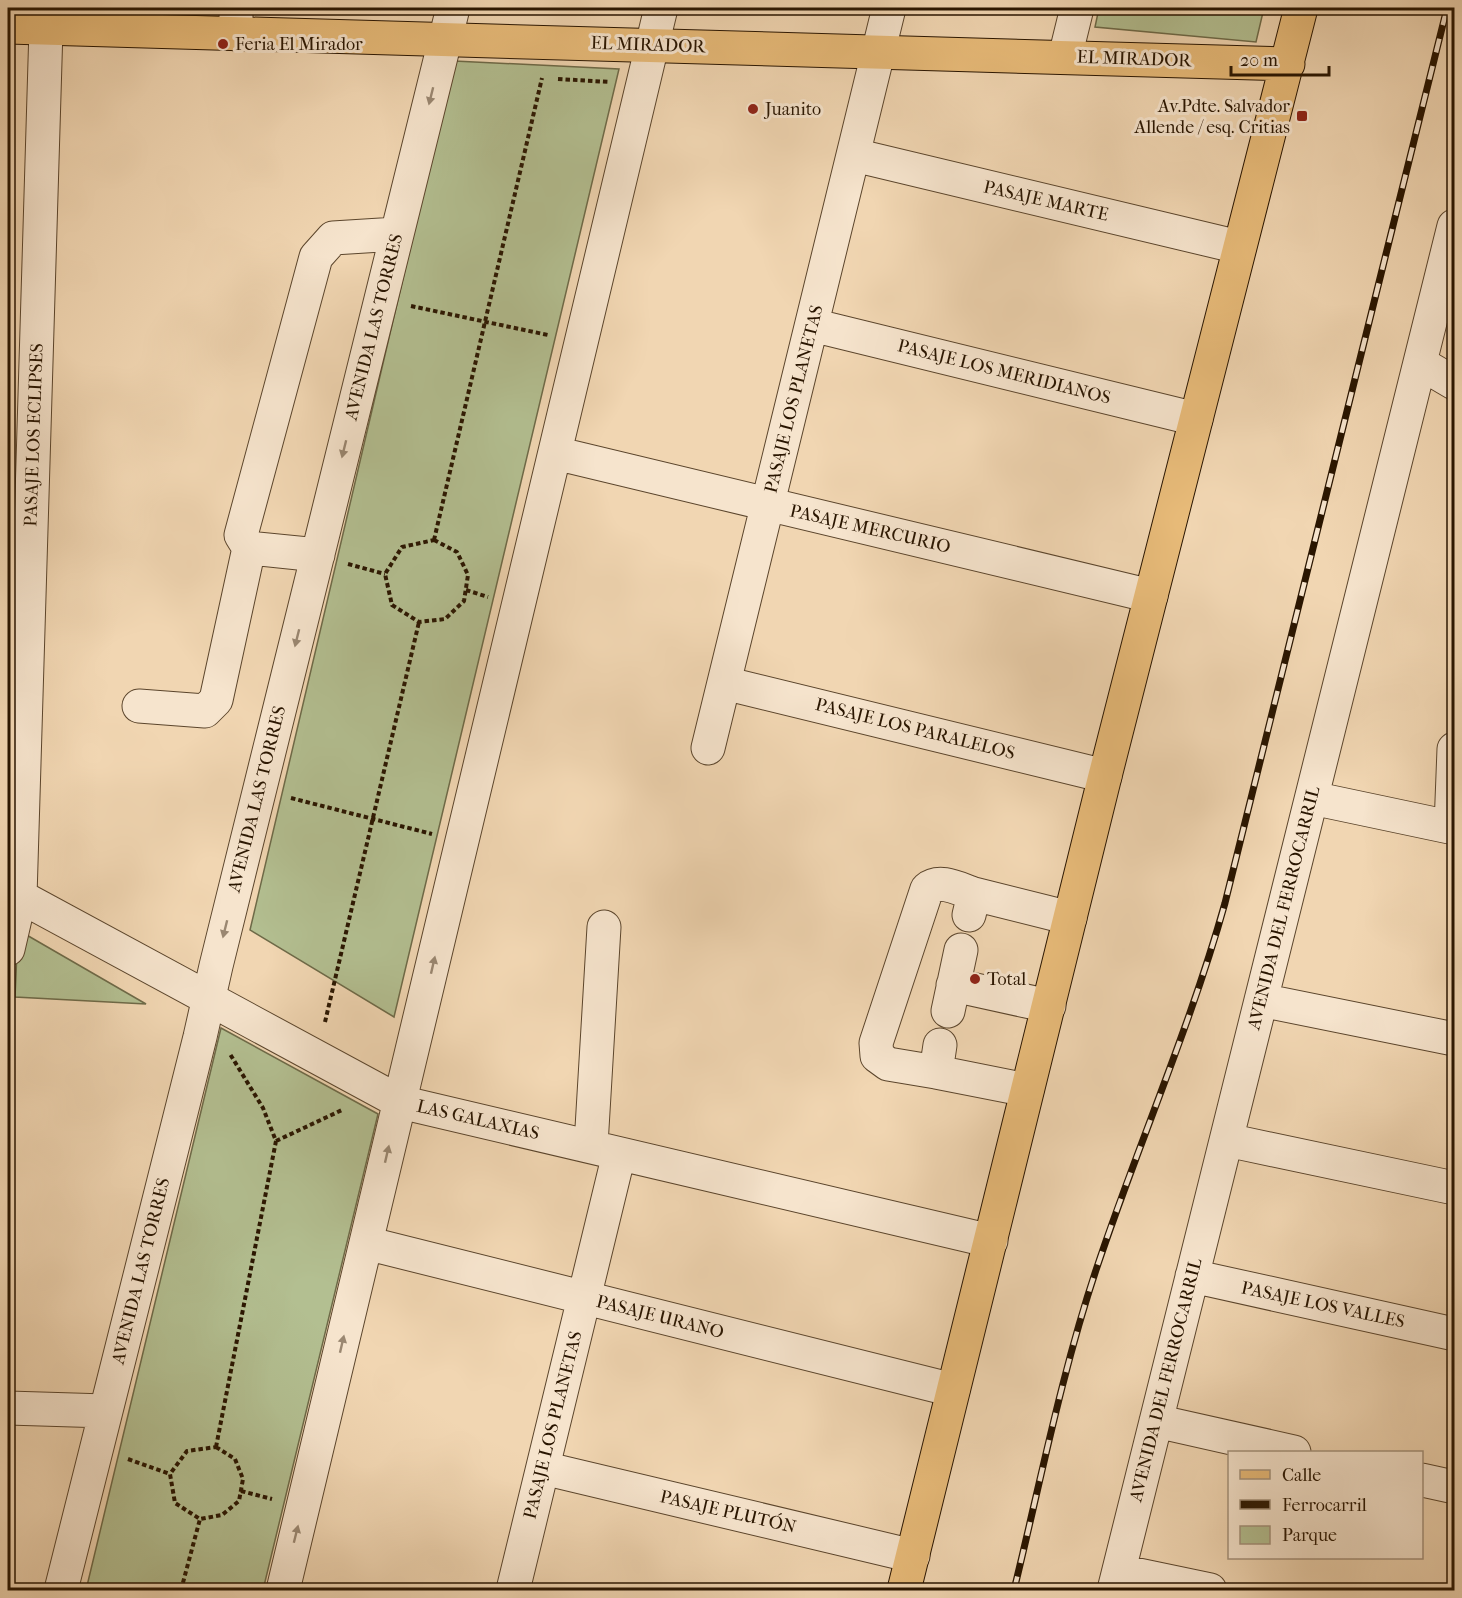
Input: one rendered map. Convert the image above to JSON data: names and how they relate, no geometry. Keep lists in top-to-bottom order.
{
  "streets": {
    "main road": ["EL MIRADOR"],
    "street": [
      "PASAJE MARTE",
      "AVENIDA LAS TORRES",
      "PASAJE LOS MERIDIANOS",
      "PASAJE LOS PLANETAS",
      "PASAJE LOS ECLIPSES",
      "PASAJE MERCURIO",
      "PASAJE LOS PARALELOS",
      "AVENIDA DEL FERROCARRIL",
      "LAS GALAXIAS",
      "PASAJE LOS VALLES",
      "PASAJE URANO",
      "PASAJE PLUTÓN"
    ]
  },
  "crossings": [
    ["EL MIRADOR", "AVENIDA LAS TORRES"],
    ["EL MIRADOR", "PASAJE LOS PLANETAS"],
    ["EL MIRADOR", "PASAJE LOS ECLIPSES"],
    ["PASAJE MARTE", "PASAJE LOS PLANETAS"],
    ["AVENIDA LAS TORRES", "LAS GALAXIAS"],
    ["PASAJE LOS MERIDIANOS", "PASAJE LOS PLANETAS"],
    ["PASAJE LOS PLANETAS", "PASAJE MERCURIO"],
    ["PASAJE LOS PLANETAS", "PASAJE LOS PARALELOS"],
    ["PASAJE LOS PLANETAS", "LAS GALAXIAS"],
    ["PASAJE LOS PLANETAS", "PASAJE URANO"],
    ["PASAJE LOS PLANETAS", "PASAJE PLUTÓN"],
    ["PASAJE LOS ECLIPSES", "LAS GALAXIAS"],
    ["AVENIDA DEL FERROCARRIL", "PASAJE LOS VALLES"]
  ],
  "places": {
    "other": ["Feria El Mirador", "Juanito", "Total"],
    "transit": ["Av.Pdte. Salvador Allende / esq. Critias"]
  },
  "legend": ["Calle", "Ferrocarril", "Parque"],
  "scale_bar": "20 m"
}
